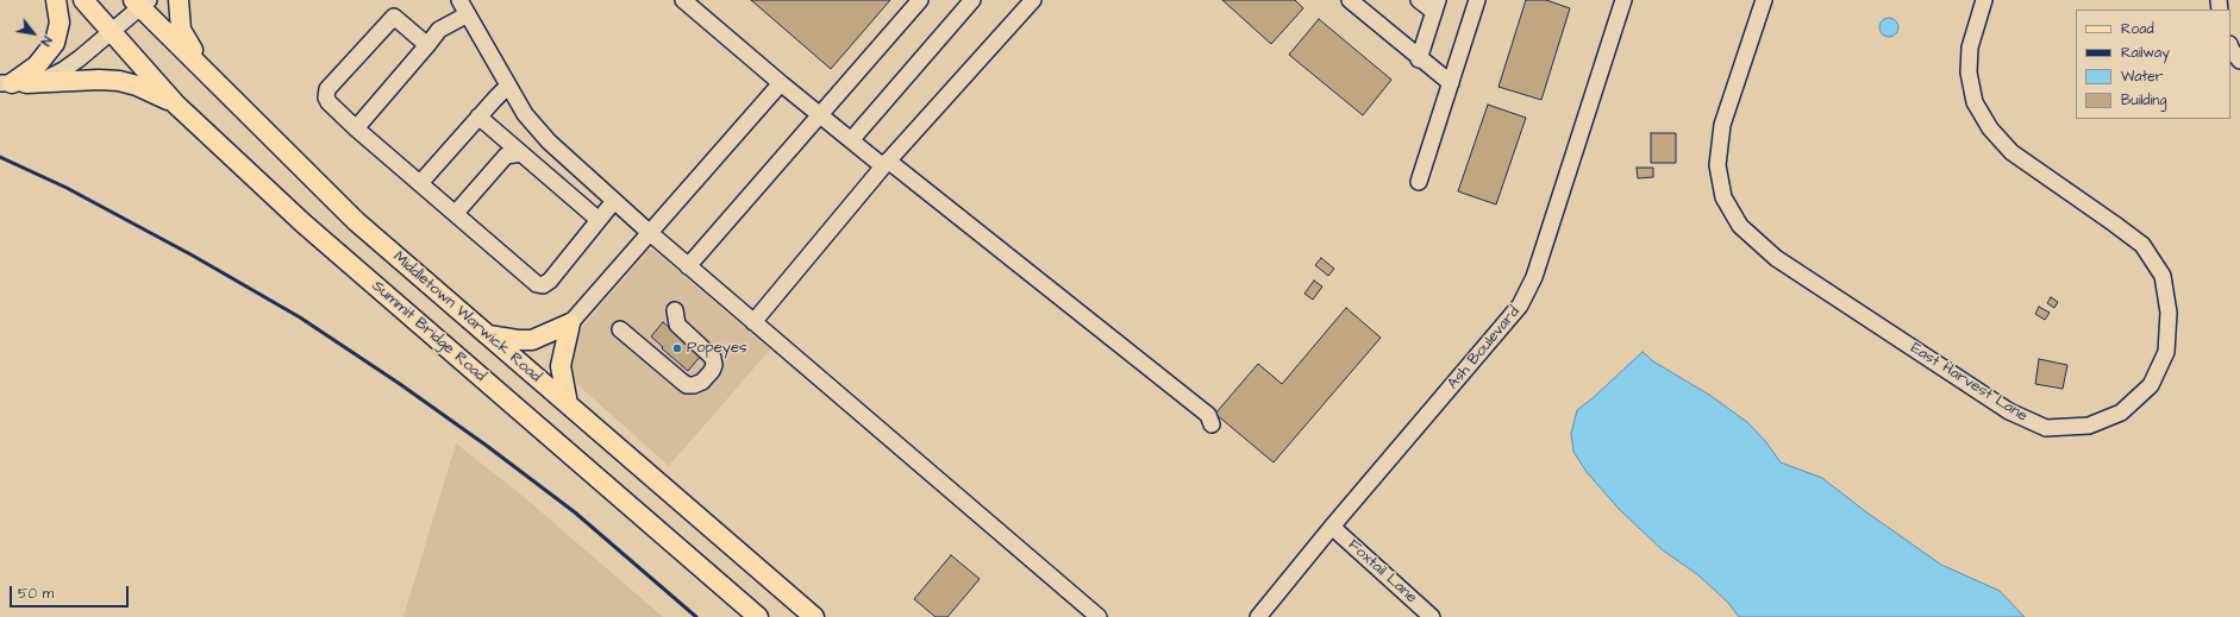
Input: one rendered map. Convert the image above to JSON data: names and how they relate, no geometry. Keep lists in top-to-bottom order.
{
  "streets": {
    "main road": ["Middletown Warwick Road", "Summit Bridge Road"],
    "street": ["Ash Boulevard", "East Harvest Lane", "Foxtail Lane"]
  },
  "crossings": [
    ["Ash Boulevard", "Foxtail Lane"]
  ],
  "places": ["Popeyes"],
  "legend": [
    "Road",
    "Railway",
    "Water",
    "Building"
  ],
  "scale_bar": "50 m",
  "north": "bottom right"
}
